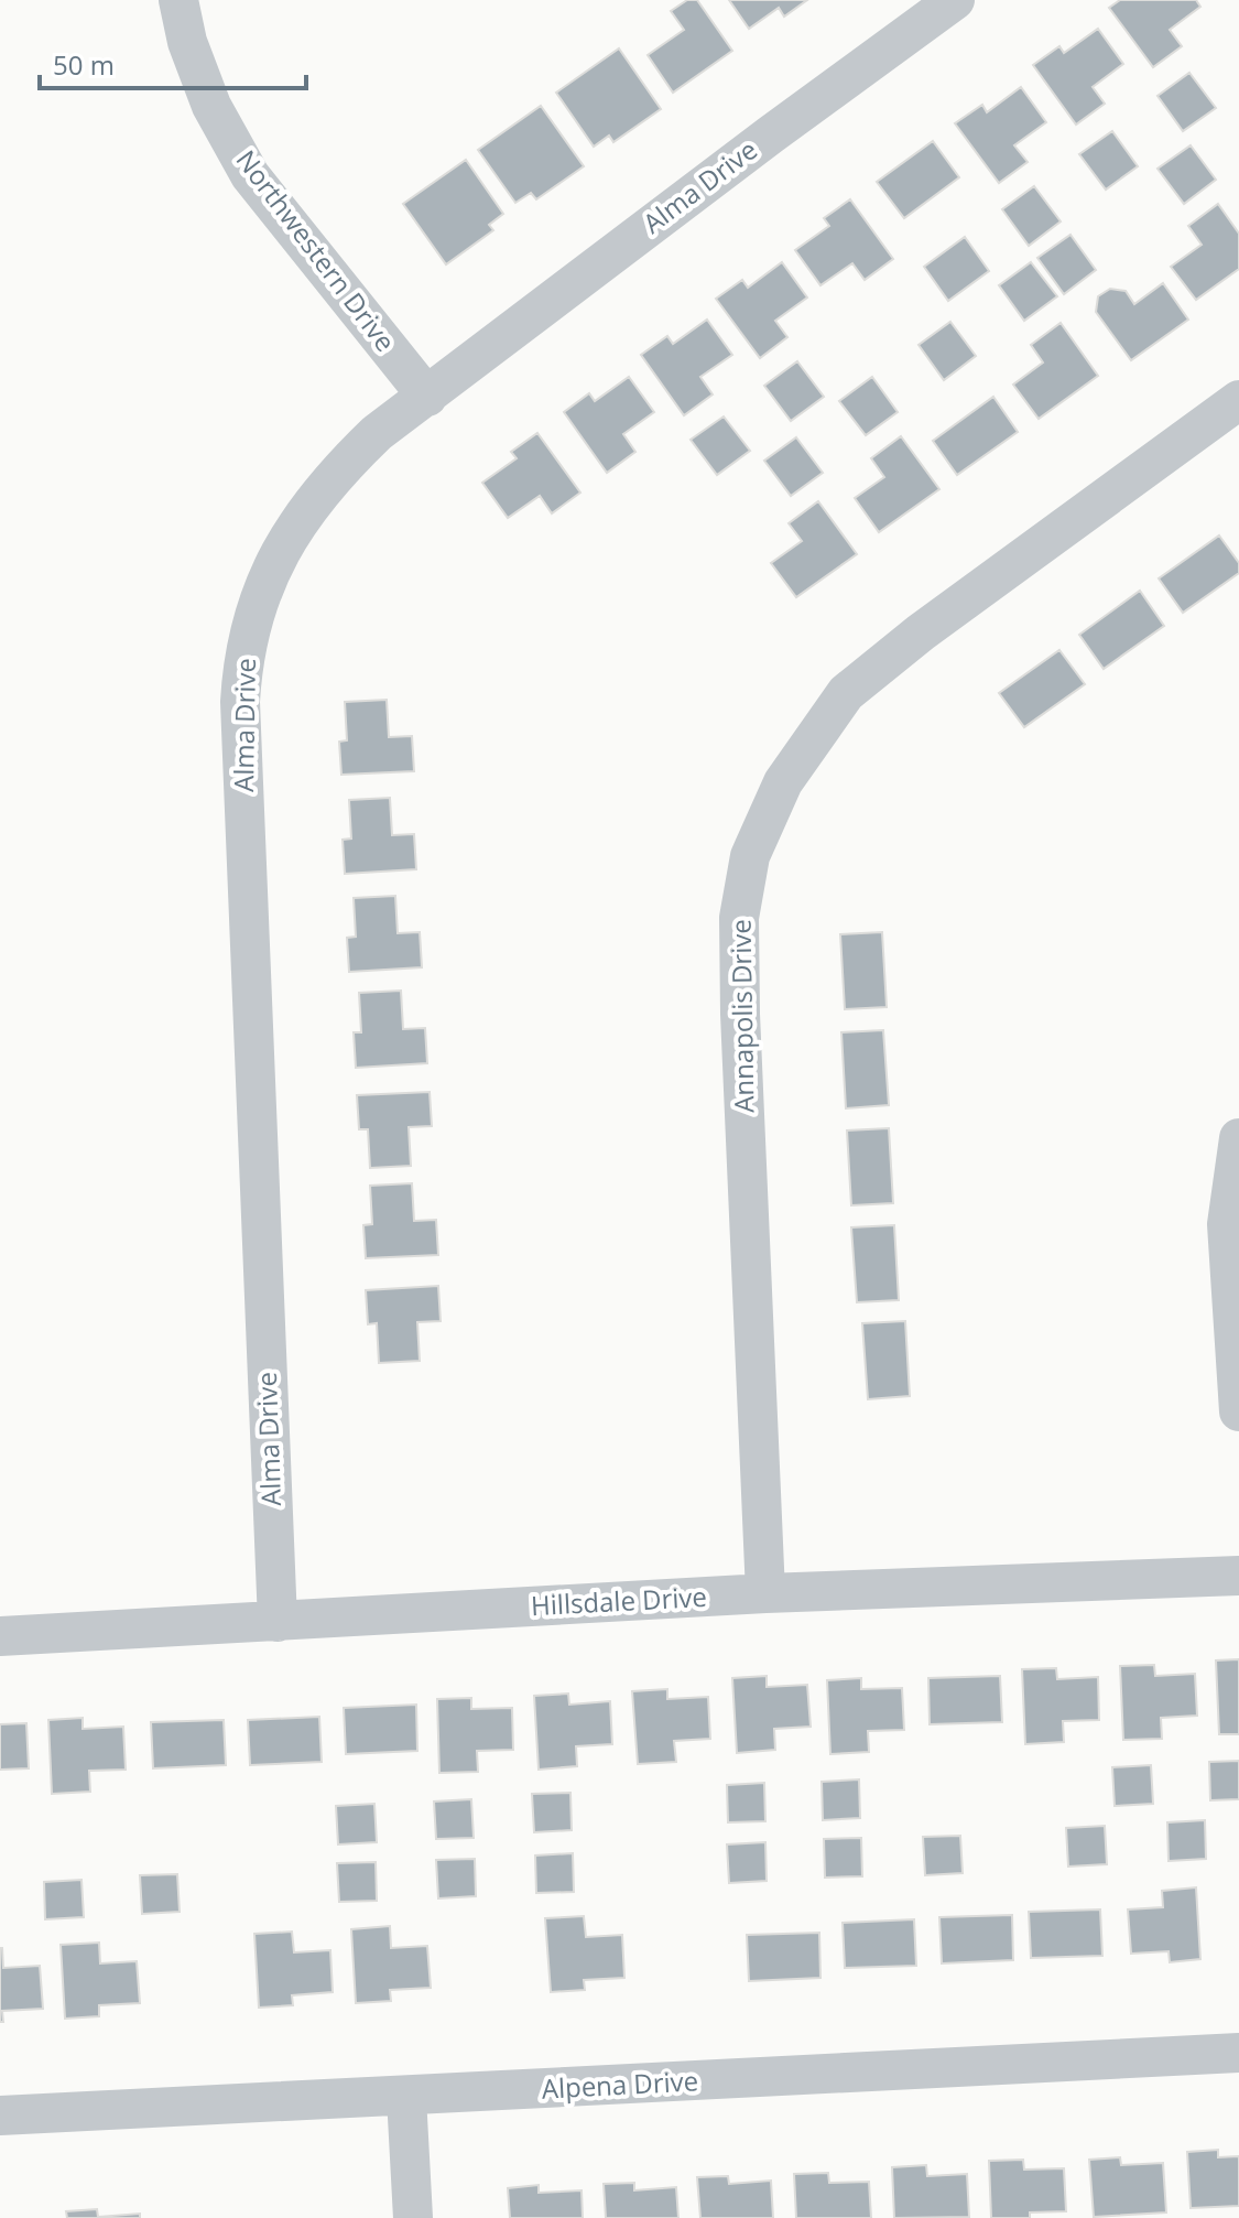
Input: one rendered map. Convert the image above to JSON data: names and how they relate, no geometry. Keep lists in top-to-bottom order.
{
  "streets": {
    "street": [
      "Alma Drive",
      "Northwestern Drive",
      "Annapolis Drive",
      "Hillsdale Drive",
      "Alpena Drive"
    ]
  },
  "crossings": [
    ["Alma Drive", "Northwestern Drive"],
    ["Alma Drive", "Hillsdale Drive"],
    ["Annapolis Drive", "Hillsdale Drive"]
  ],
  "scale_bar": "50 m"
}
